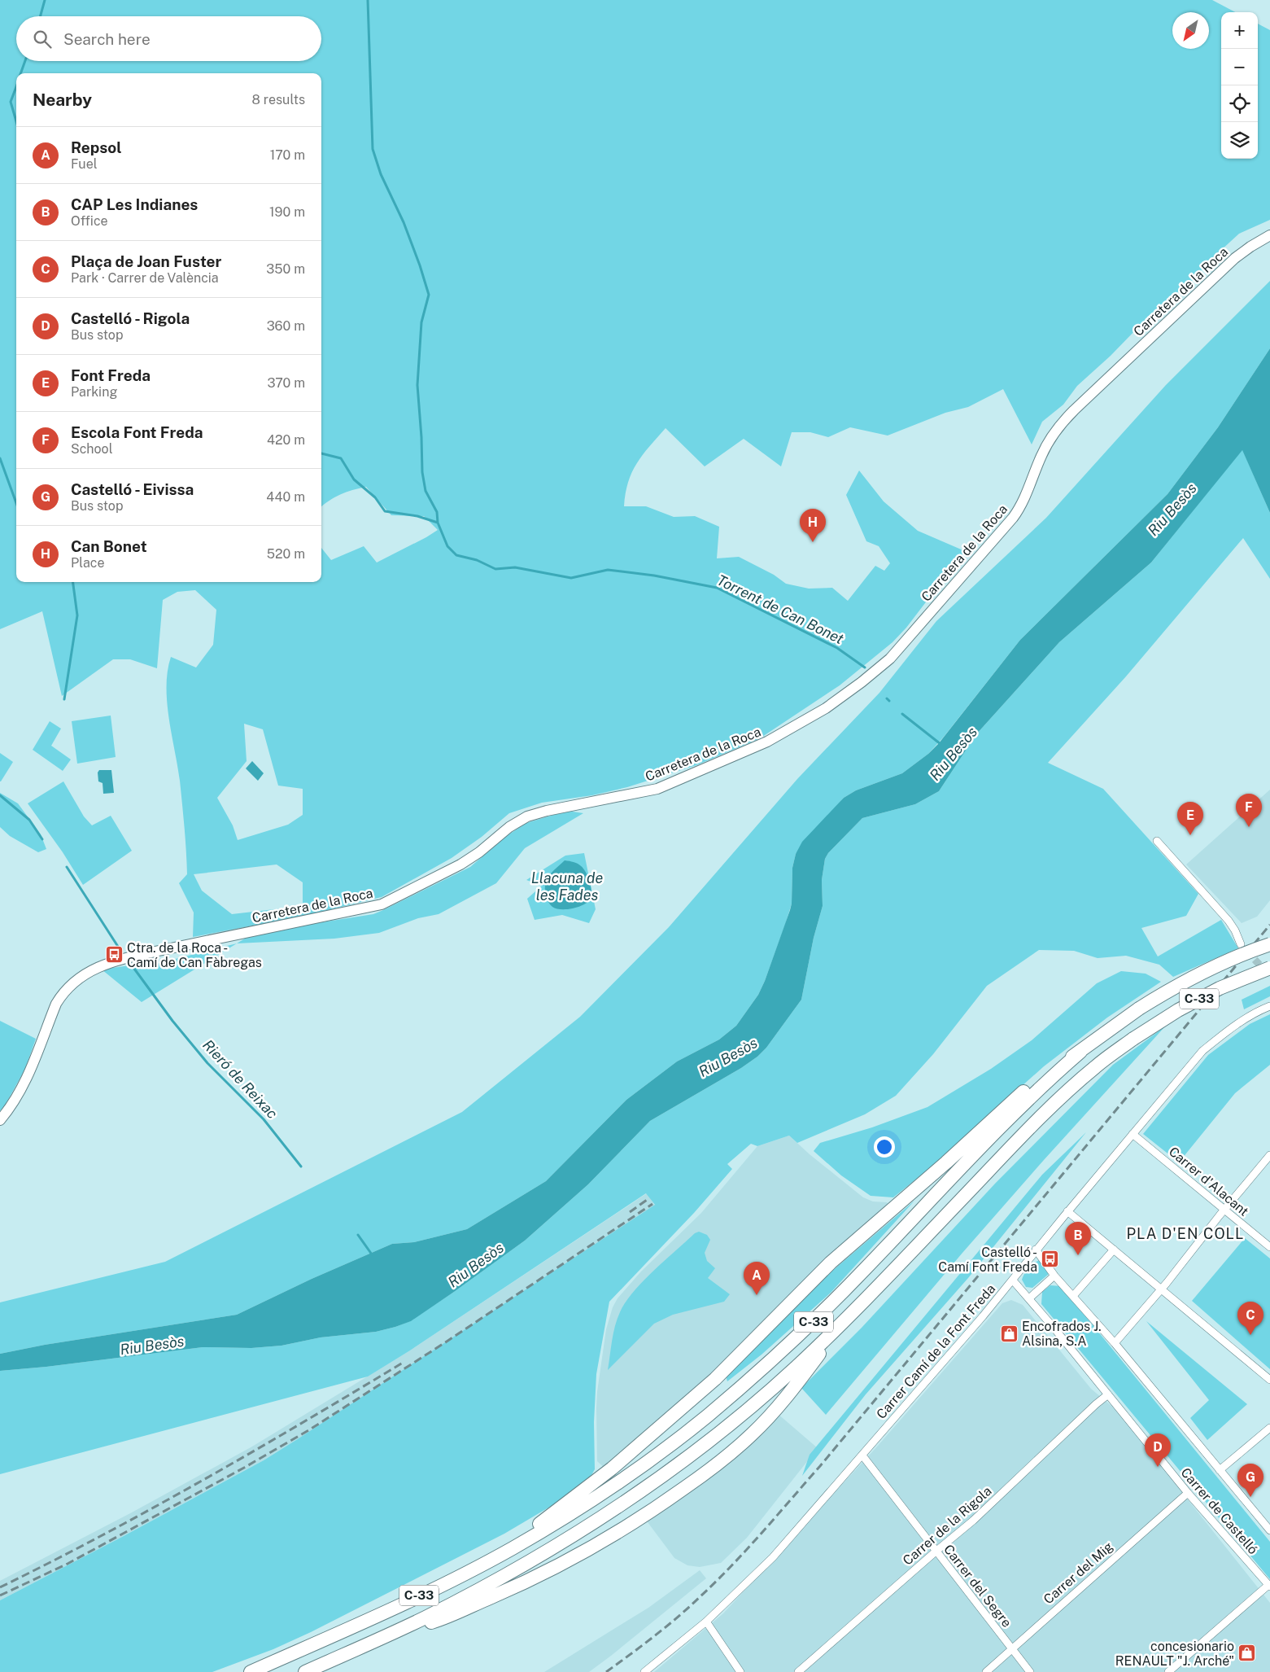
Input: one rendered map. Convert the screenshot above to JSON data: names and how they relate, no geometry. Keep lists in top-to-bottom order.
{
  "streets": {
    "highway": ["C-33"],
    "street": [
      "Carretera de la Roca",
      "Carrer d'Alacant",
      "Carrer Camí de la Font Freda",
      "Carrer de Castelló",
      "Carrer de la Rigola",
      "Carrer del Mig",
      "Carrer del Segre"
    ]
  },
  "crossings": [
    ["Carrer d'Alacant", "Carrer Camí de la Font Freda"],
    ["Carrer Camí de la Font Freda", "Carrer de Castelló"],
    ["Carrer Camí de la Font Freda", "Carrer del Segre"],
    ["Carrer de Castelló", "Carrer de la Rigola"],
    ["Carrer de Castelló", "Carrer del Mig"],
    ["Carrer de la Rigola", "Carrer del Segre"],
    ["Carrer del Mig", "Carrer del Segre"]
  ],
  "districts": ["PLA D'EN COLL"],
  "water": [
    "Riu Besòs",
    "Torrent de Can Bonet",
    "Llacuna de les Fades",
    "Rieró de Reixac"
  ],
  "places": {
    "bus stop": ["Ctra. de la Roca - Camí de Can Fàbregas", "Castelló - Camí Font Freda"],
    "shop": ["Encofrados J. Alsina, S.A", "concesionario RENAULT \"J. Arché\""]
  },
  "north": "bottom left",
  "page": {
    "map_buttons": ["+", "−"],
    "search": "Search here",
    "heading": ["Nearby", "8 results"],
    "list": [
      {
        "mark": "A",
        "name": "Repsol",
        "note": "Fuel",
        "value": "170 m"
      },
      {
        "mark": "B",
        "name": "CAP Les Indianes",
        "note": "Office",
        "value": "190 m"
      },
      {
        "mark": "C",
        "name": "Plaça de Joan Fuster",
        "note": "Park · Carrer de València",
        "value": "350 m"
      },
      {
        "mark": "D",
        "name": "Castelló - Rigola",
        "note": "Bus stop",
        "value": "360 m"
      },
      {
        "mark": "E",
        "name": "Font Freda",
        "note": "Parking",
        "value": "370 m"
      },
      {
        "mark": "F",
        "name": "Escola Font Freda",
        "note": "School",
        "value": "420 m"
      },
      {
        "mark": "G",
        "name": "Castelló - Eivissa",
        "note": "Bus stop",
        "value": "440 m"
      },
      {
        "mark": "H",
        "name": "Can Bonet",
        "note": "Place",
        "value": "520 m"
      }
    ],
    "pins": [
      "H",
      "F",
      "E",
      "B",
      "A",
      "C",
      "D",
      "G"
    ]
  }
}
